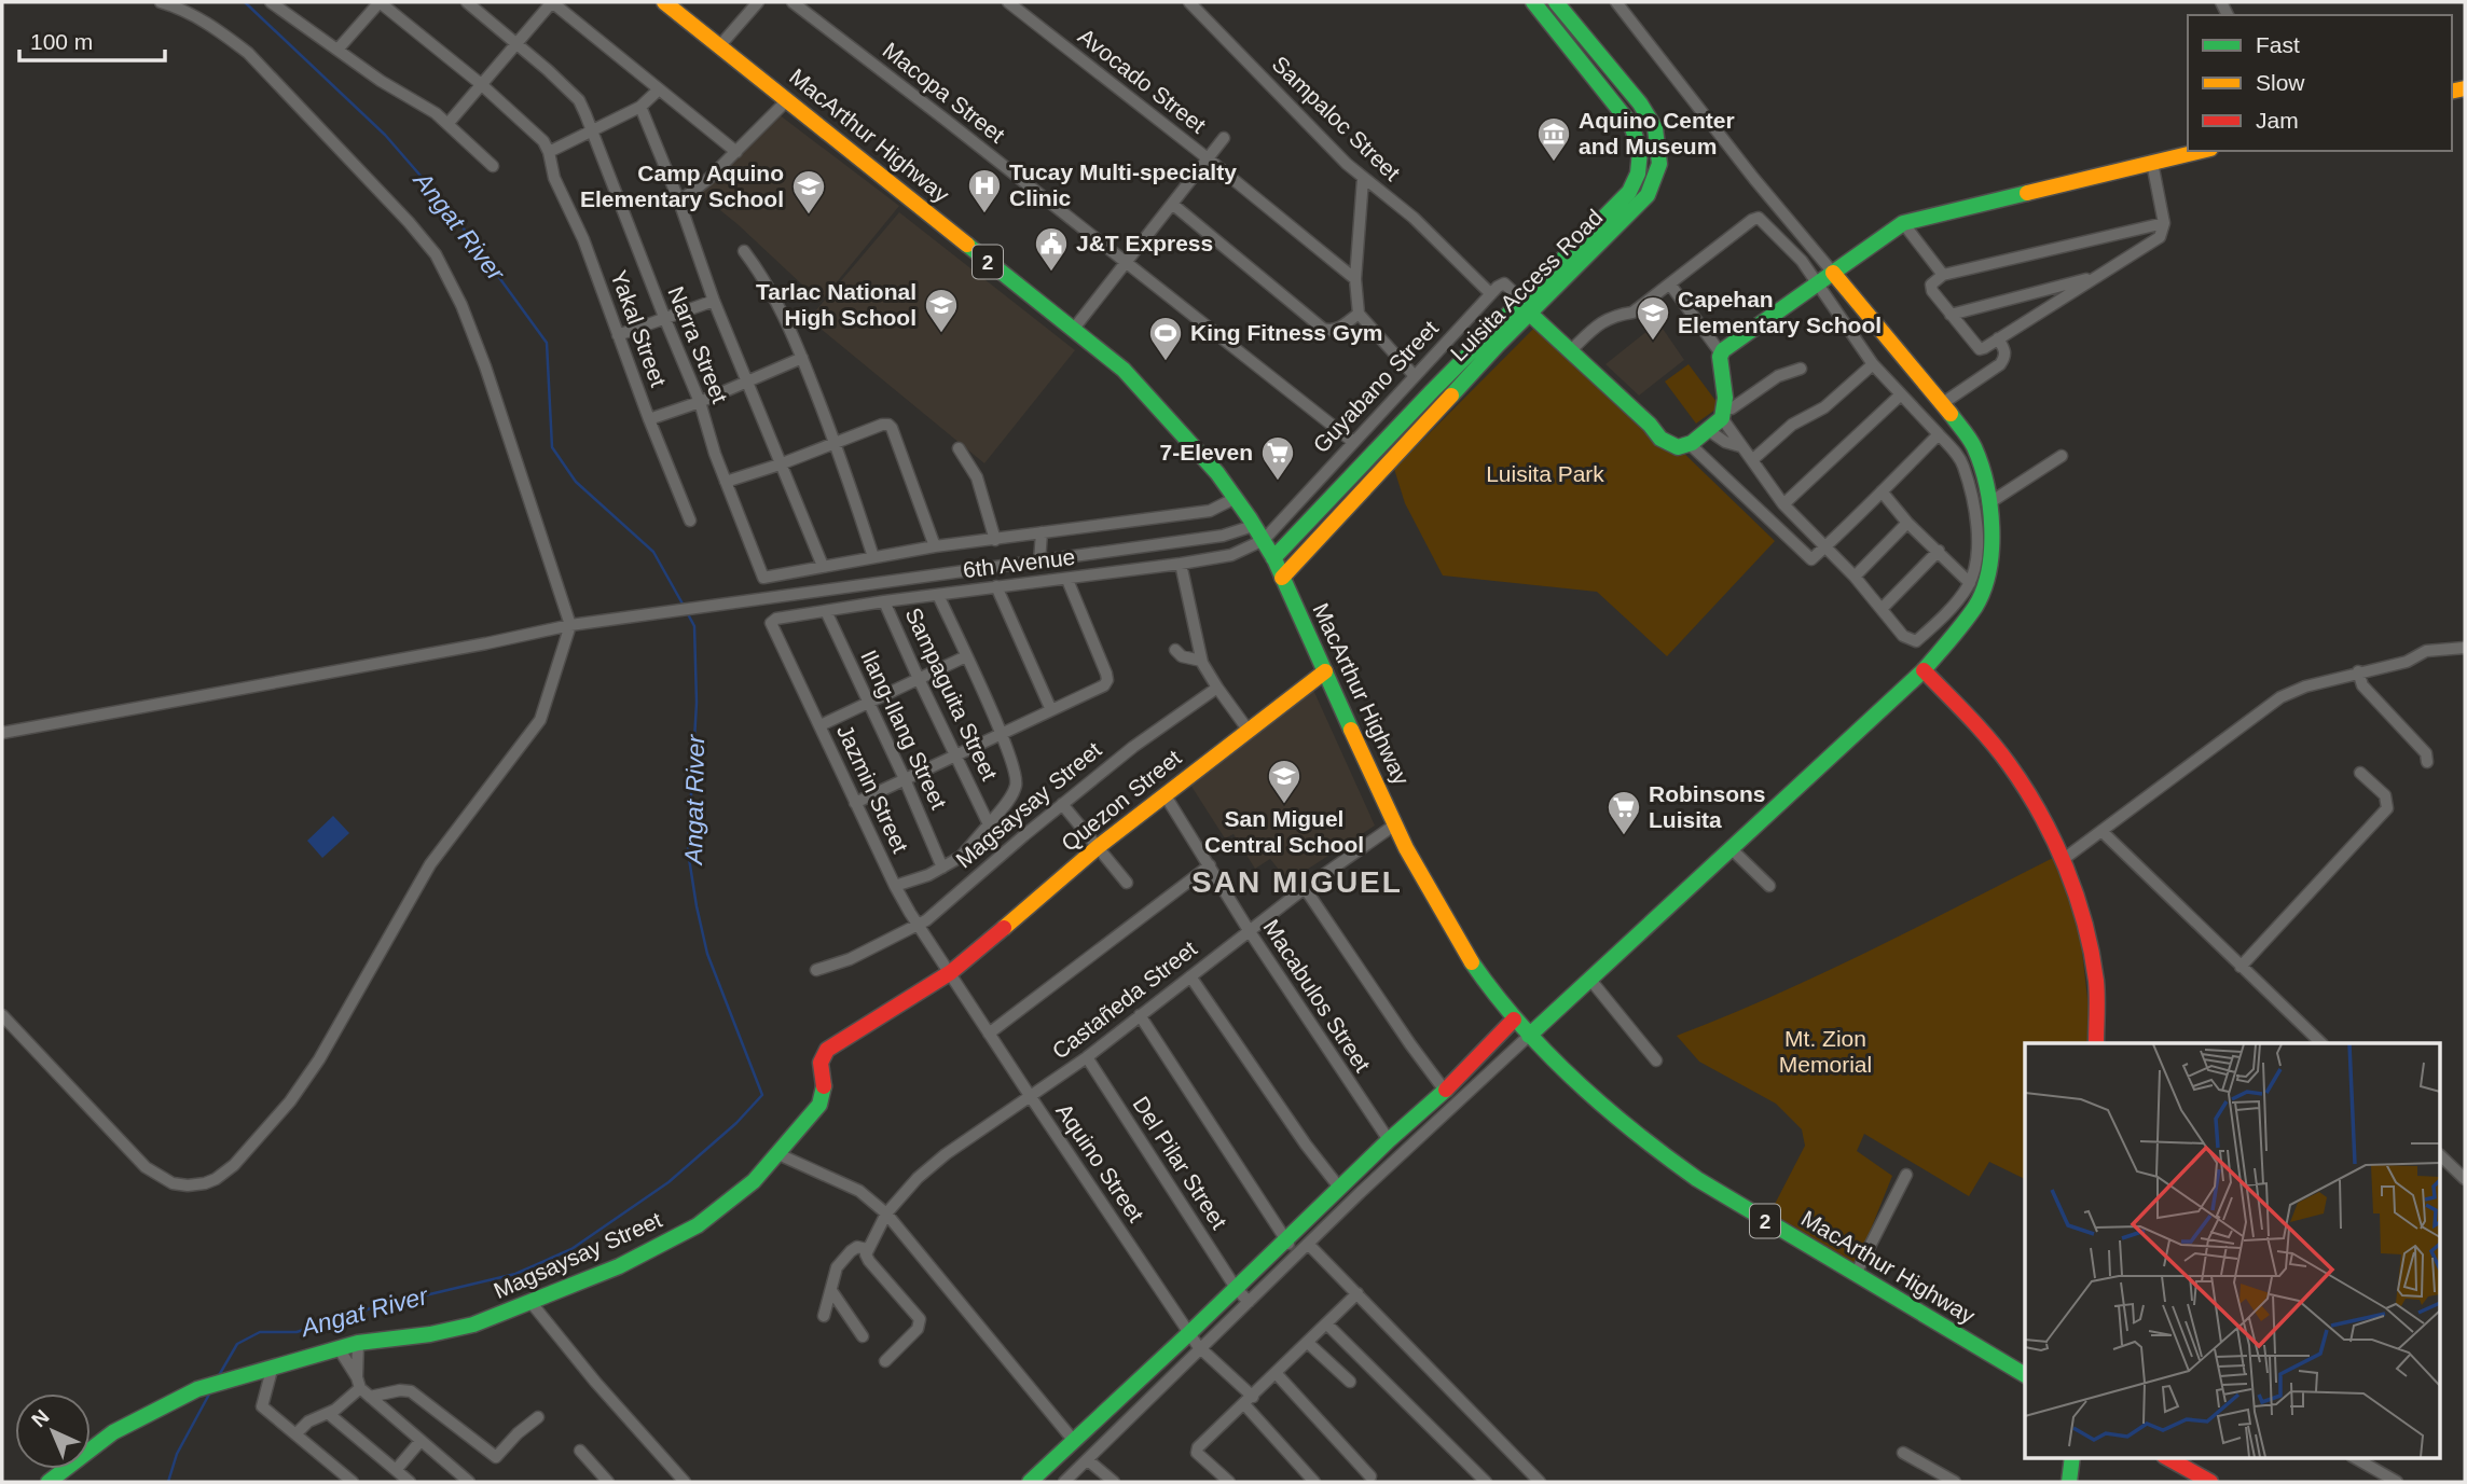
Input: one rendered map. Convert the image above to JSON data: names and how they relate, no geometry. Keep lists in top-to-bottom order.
{
  "streets": {
    "main road": [
      "MacArthur Highway",
      "2",
      "Luisita Access Road",
      "Quezon Street",
      "Magsaysay Street"
    ],
    "street": [
      "Avocado Street",
      "Macopa Street",
      "Sampaloc Street",
      "Yakal Street",
      "Narra Street",
      "Guyabano Street",
      "6th Avenue",
      "Sampaguita Street",
      "Ilang-Ilang Street",
      "Jazmin Street",
      "Macabulos Street",
      "Castañeda Street",
      "Aquino Street",
      "Del Pilar Street"
    ]
  },
  "crossings": [
    ["Macopa Street", "Guyabano Street"],
    ["Sampaloc Street", "Guyabano Street"],
    ["MacArthur Highway", "Luisita Access Road"],
    ["MacArthur Highway", "Guyabano Street"],
    ["MacArthur Highway", "6th Avenue"],
    ["MacArthur Highway", "Quezon Street"],
    ["MacArthur Highway", "Castañeda Street"],
    ["Guyabano Street", "6th Avenue"],
    ["6th Avenue", "Sampaguita Street"],
    ["6th Avenue", "Ilang-Ilang Street"],
    ["6th Avenue", "Jazmin Street"],
    ["Jazmin Street", "Quezon Street"],
    ["Jazmin Street", "Magsaysay Street"],
    ["Jazmin Street", "Aquino Street"],
    ["Quezon Street", "Magsaysay Street"],
    ["Quezon Street", "Macabulos Street"],
    ["Quezon Street", "Aquino Street"],
    ["Magsaysay Street", "Aquino Street"],
    ["Macabulos Street", "Castañeda Street"],
    ["Castañeda Street", "Aquino Street"],
    ["Castañeda Street", "Del Pilar Street"]
  ],
  "districts": ["SAN MIGUEL"],
  "water": ["Angat River"],
  "parks": ["Luisita Park", "Mt. Zion Memorial"],
  "places": {
    "museum": ["Aquino Center and Museum"],
    "hospital": ["Tucay Multi-specialty Clinic"],
    "school or university": [
      "Camp Aquino Elementary School",
      "Tarlac National High School",
      "Capehan Elementary School",
      "San Miguel Central School"
    ],
    "public building": ["J&T Express"],
    "sports": ["King Fitness Gym"],
    "supermarket": ["7-Eleven", "Robinsons Luisita"]
  },
  "legend": ["Fast", "Slow", "Jam"],
  "scale_bar": "100 m",
  "north": "top left"
}
